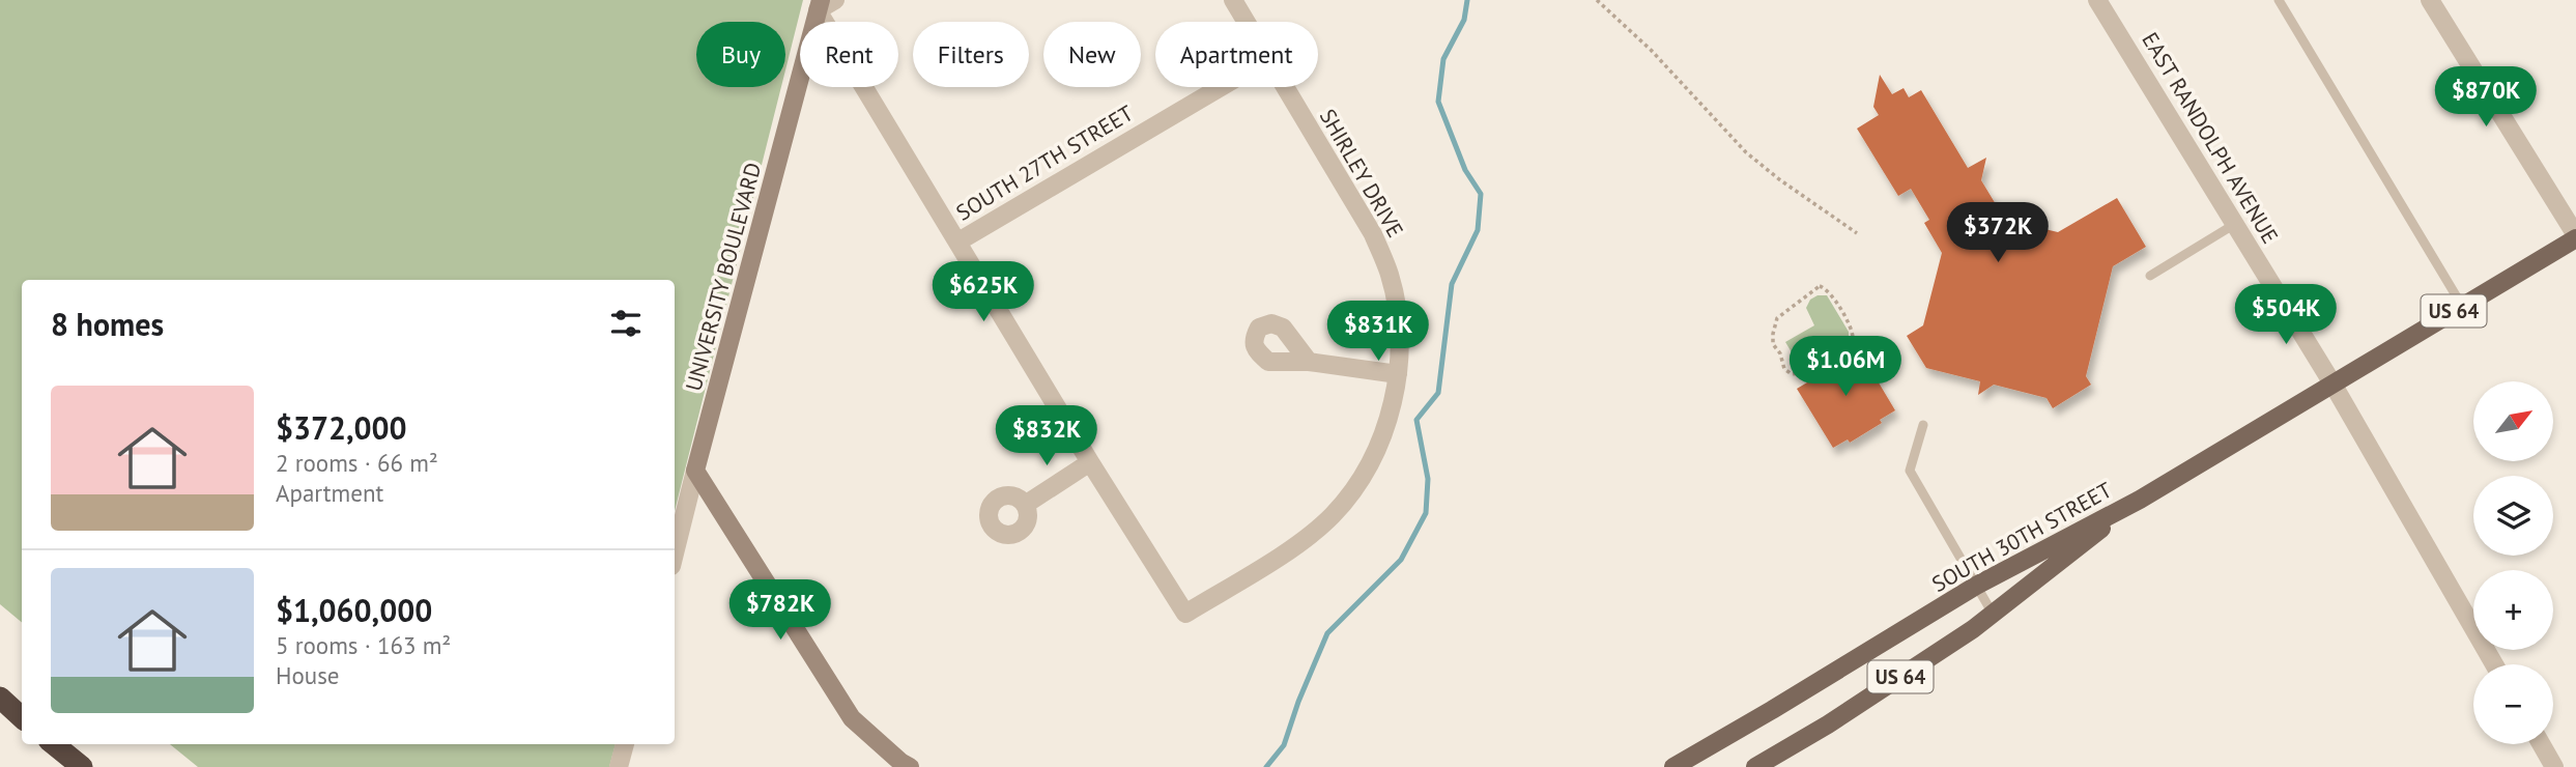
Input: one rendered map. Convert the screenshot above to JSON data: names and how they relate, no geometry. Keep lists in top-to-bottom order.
{
  "streets": {
    "main road": ["US 64", "SOUTH 30TH STREET"],
    "street": [
      "EAST RANDOLPH AVENUE",
      "SOUTH 27TH STREET",
      "SHIRLEY DRIVE",
      "UNIVERSITY BOULEVARD"
    ]
  },
  "crossings": [
    ["EAST RANDOLPH AVENUE", "US 64"],
    ["US 64", "SOUTH 30TH STREET"]
  ],
  "north": "top right",
  "page": {
    "chip": [
      "Buy",
      "Rent",
      "Filters",
      "New",
      "Apartment"
    ],
    "price": [
      "$870K",
      "$372K",
      "$625K",
      "$504K",
      "$831K",
      "$1.06M",
      "$832K",
      "$782K"
    ],
    "heading": "8 homes",
    "list": [
      {
        "name": "$372,000",
        "note": "2 rooms · 66 m² · Apartment"
      },
      {
        "name": "$1,060,000",
        "note": "5 rooms · 163 m² · House"
      }
    ],
    "map_buttons": ["+", "−"]
  }
}
